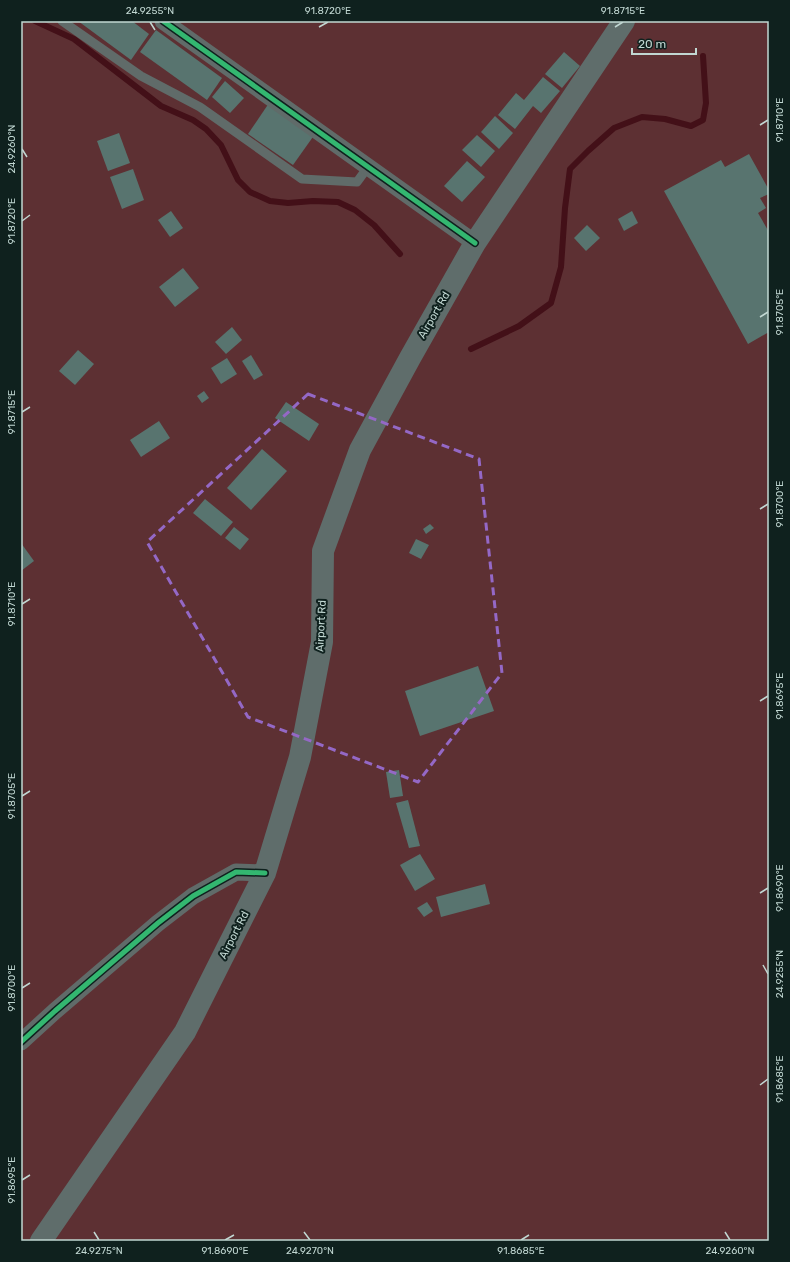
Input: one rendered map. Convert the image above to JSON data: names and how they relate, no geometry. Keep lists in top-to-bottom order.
{
  "streets": {
    "main road": ["Airport Rd"]
  },
  "scale_bar": "20 m",
  "coordinates": [
    "24.9255°N",
    "91.8720°E",
    "91.8715°E",
    "91.8710°E",
    "24.9260°N",
    "91.8705°E",
    "91.8700°E",
    "91.8695°E",
    "91.8690°E",
    "91.8685°E",
    "24.9275°N",
    "24.9270°N"
  ]
}
